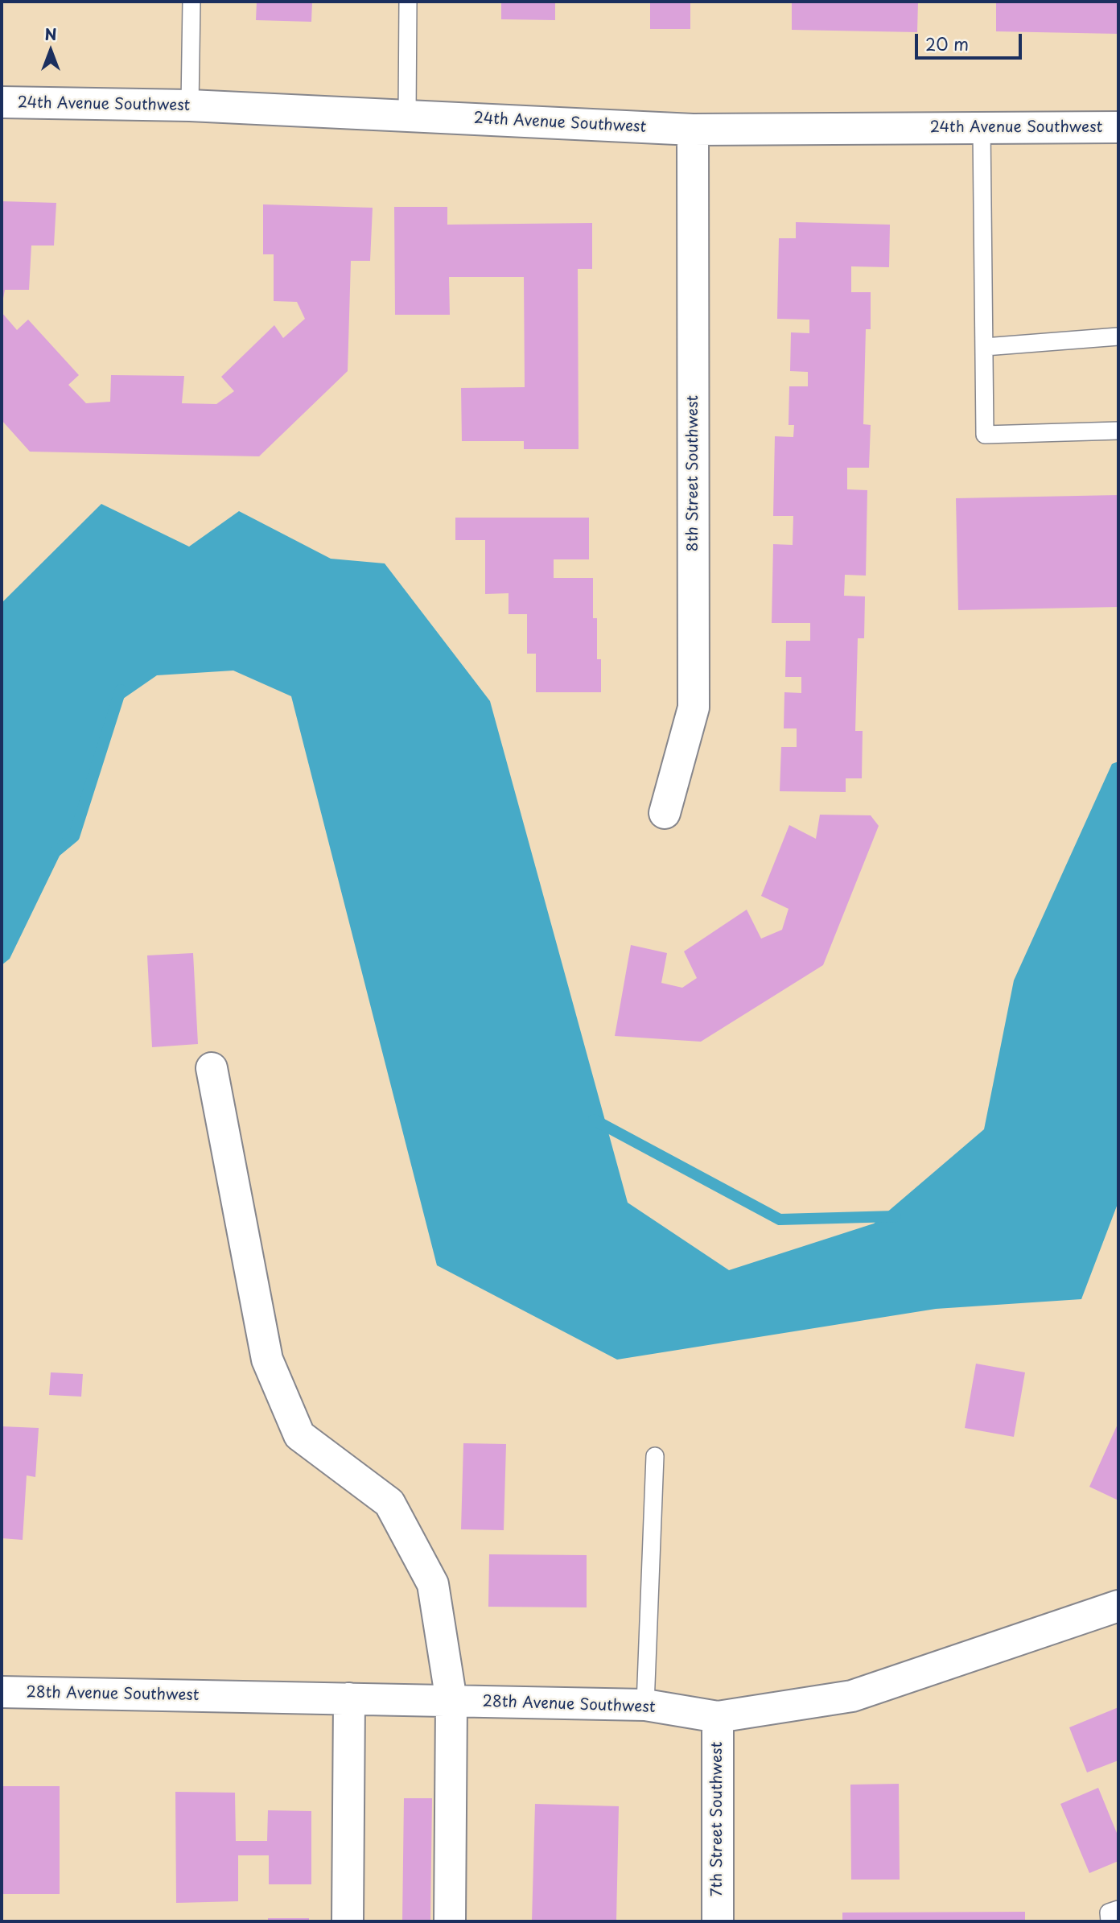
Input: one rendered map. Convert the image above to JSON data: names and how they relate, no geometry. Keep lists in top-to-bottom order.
{
  "streets": {
    "street": [
      "24th Avenue Southwest",
      "8th Street Southwest",
      "28th Avenue Southwest",
      "7th Street Southwest"
    ]
  },
  "crossings": [
    ["24th Avenue Southwest", "8th Street Southwest"],
    ["28th Avenue Southwest", "7th Street Southwest"]
  ],
  "scale_bar": "20 m",
  "north": "top"
}
